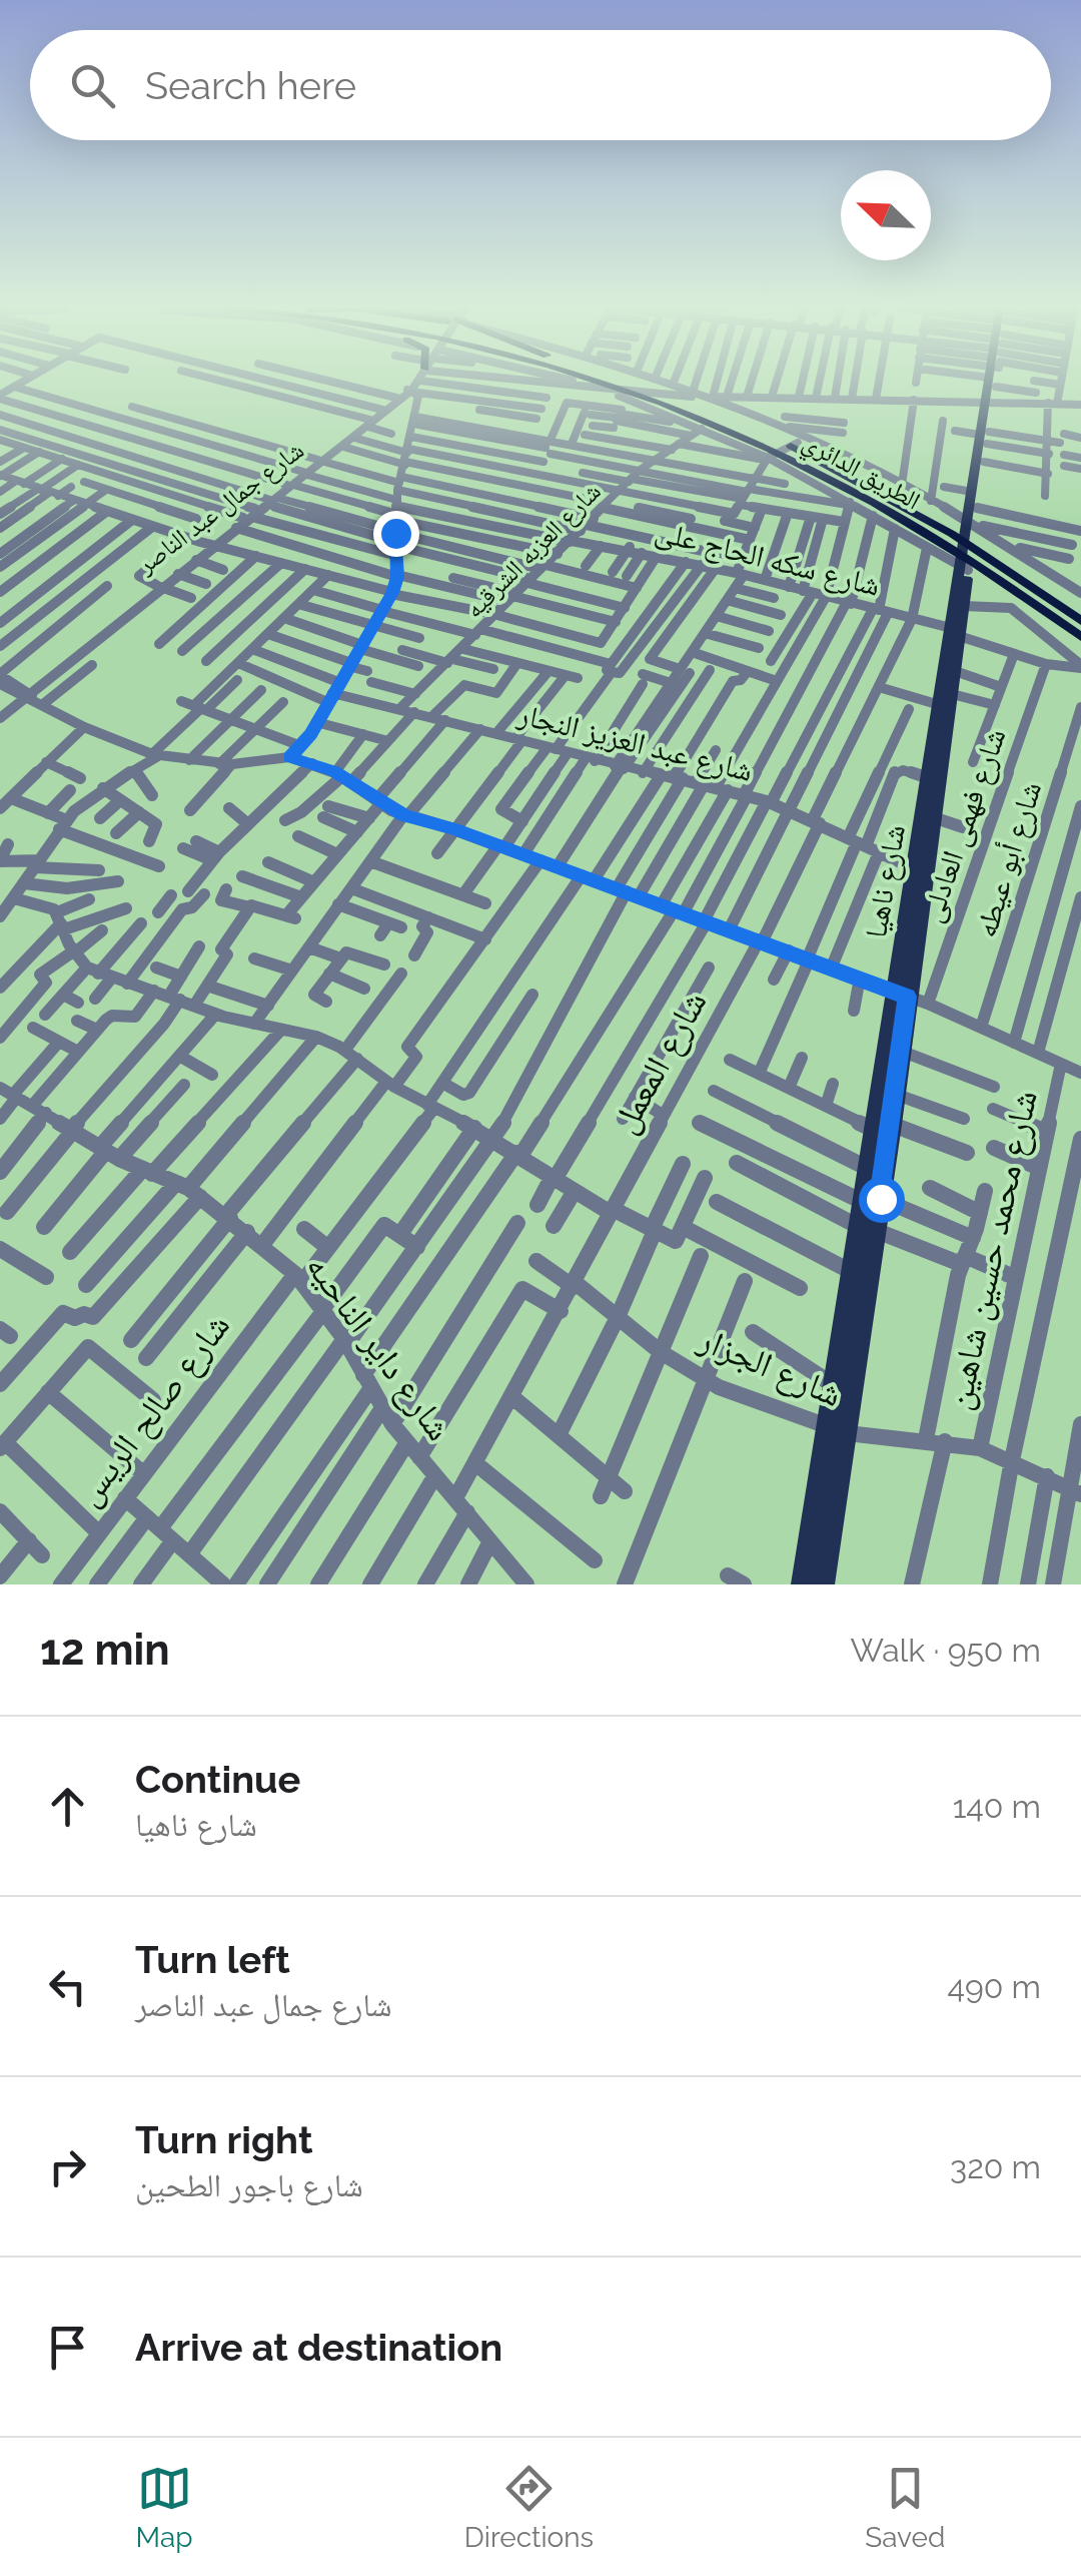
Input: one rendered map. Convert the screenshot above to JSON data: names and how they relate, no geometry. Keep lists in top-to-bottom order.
{
  "streets": {
    "highway": ["الطريق الدائري"],
    "main road": ["شارع ناهيا"],
    "street": [
      "شارع جمال عبد الناصر",
      "شارع العزبه الشرقيه",
      "شارع سكه الحاج على",
      "شارع عبد العزيز النجار",
      "شارع فهمى العادلى",
      "شارع أبو عيطه",
      "شارع المعمل",
      "شارع محمد حسين شاهين",
      "شارع داير الناحيه",
      "شارع الجزار",
      "شارع صالح الريس"
    ]
  },
  "crossings": [
    ["شارع العزبه الشرقيه", "شارع سكه الحاج على"],
    ["شارع العزبه الشرقيه", "شارع عبد العزيز النجار"],
    ["شارع سكه الحاج على", "شارع فهمى العادلى"],
    ["شارع سكه الحاج على", "شارع ناهيا"],
    ["شارع سكه الحاج على", "شارع المعمل"],
    ["شارع عبد العزيز النجار", "شارع ناهيا"],
    ["شارع عبد العزيز النجار", "شارع المعمل"],
    ["شارع عبد العزيز النجار", "شارع صالح الريس"],
    ["شارع ناهيا", "شارع الجزار"],
    ["شارع المعمل", "شارع داير الناحيه"],
    ["شارع المعمل", "شارع الجزار"],
    ["شارع محمد حسين شاهين", "شارع الجزار"],
    ["شارع داير الناحيه", "شارع صالح الريس"]
  ],
  "north": "top left",
  "page": {
    "search": "Search here",
    "heading": ["12 min", "Walk · 950 m"],
    "list": [
      ["Continue", "شارع ناهيا", "140 m"],
      ["Turn left", "شارع جمال عبد الناصر", "490 m"],
      ["Turn right", "شارع باجور الطحين", "320 m"],
      "Arrive at destination"
    ],
    "nav": ["Map", "Directions", "Saved"]
  }
}
